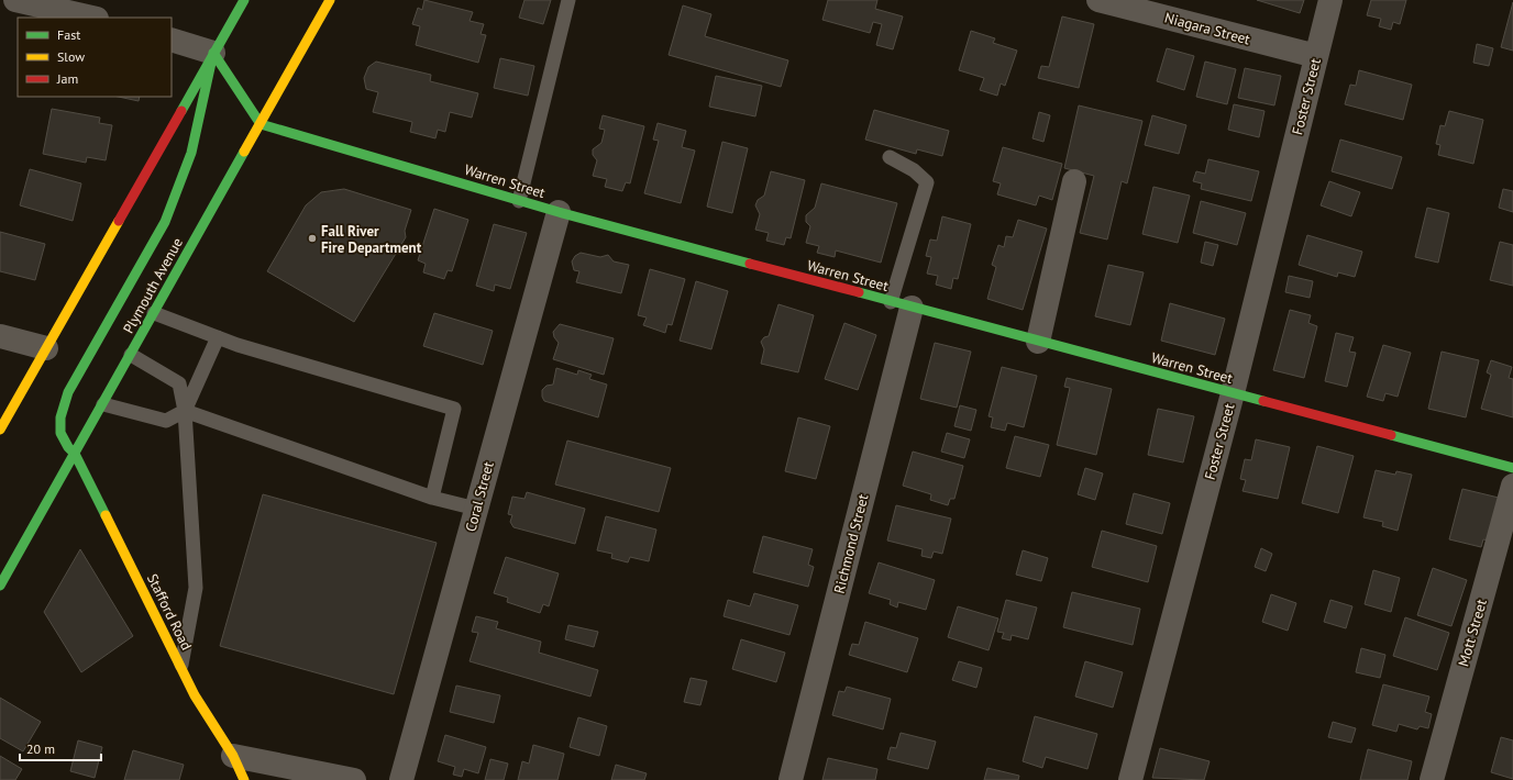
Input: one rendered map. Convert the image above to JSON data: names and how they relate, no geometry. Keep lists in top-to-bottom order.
{
  "streets": {
    "main road": ["Warren Street", "Plymouth Avenue", "Stafford Road"],
    "street": [
      "Niagara Street",
      "Foster Street",
      "Coral Street",
      "Richmond Street",
      "Mott Street"
    ]
  },
  "crossings": [
    ["Niagara Street", "Foster Street"],
    ["Foster Street", "Warren Street"],
    ["Warren Street", "Plymouth Avenue"],
    ["Warren Street", "Coral Street"],
    ["Warren Street", "Richmond Street"],
    ["Plymouth Avenue", "Stafford Road"]
  ],
  "places": ["Fall River Fire Department"],
  "legend": ["Fast", "Slow", "Jam"],
  "scale_bar": "20 m"
}
